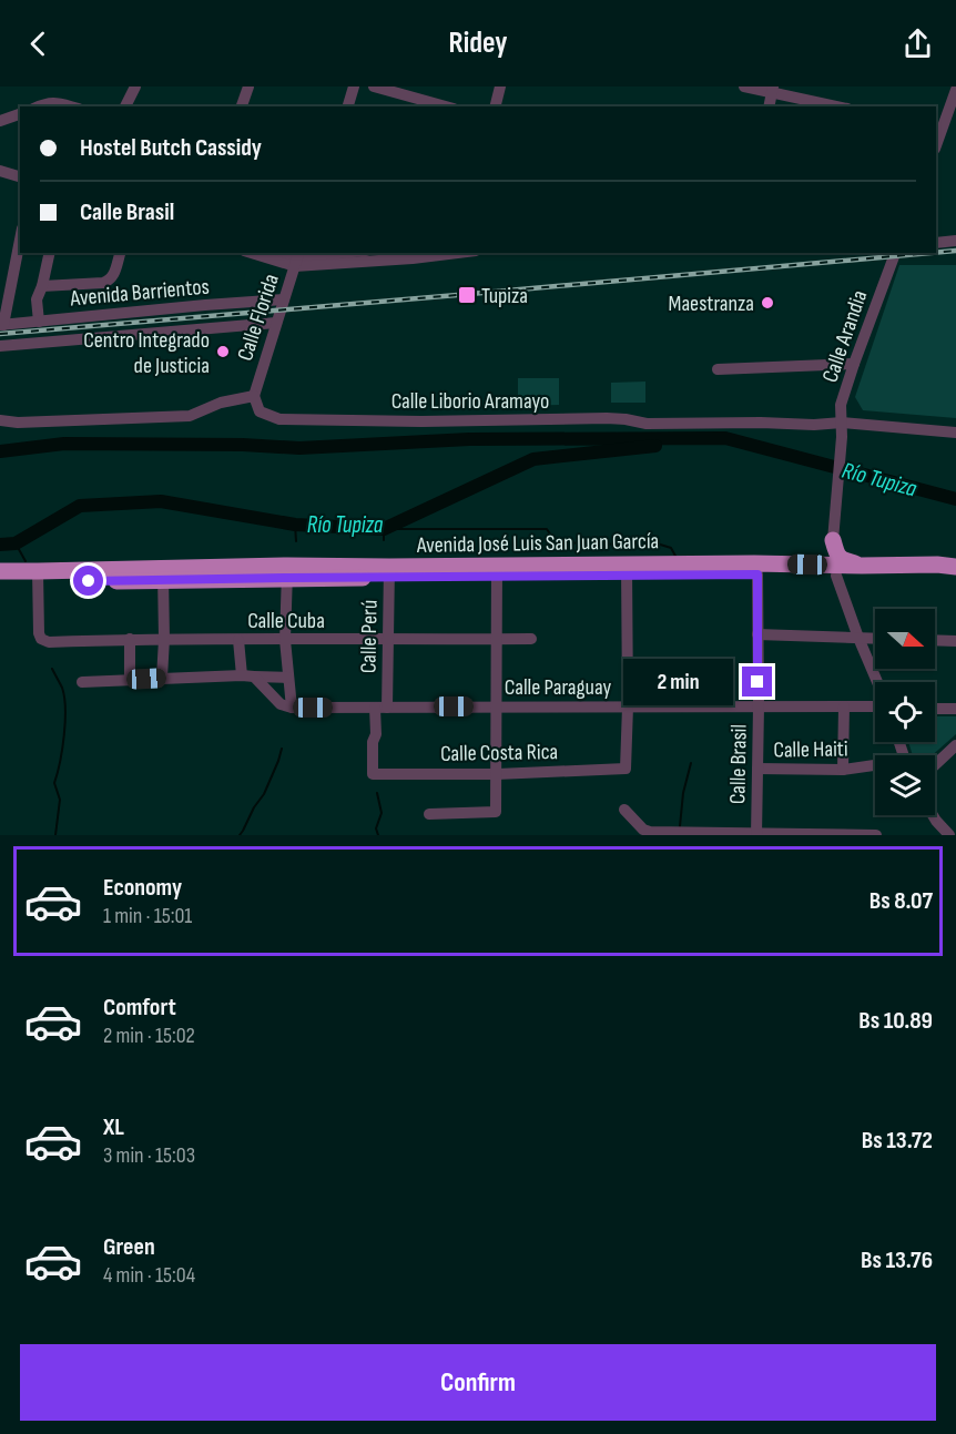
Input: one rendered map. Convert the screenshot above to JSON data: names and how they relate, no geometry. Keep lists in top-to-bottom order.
{
  "streets": {
    "highway": ["Avenida José Luis San Juan García"],
    "street": [
      "Avenida Barrientos",
      "Calle Florida",
      "Calle Arandia",
      "Calle Liborio Aramayo",
      "Calle Cuba",
      "Calle Perú",
      "Calle Paraguay",
      "Calle Haiti",
      "Calle Costa Rica",
      "Calle Brasil"
    ]
  },
  "crossings": [
    ["Avenida Barrientos", "Calle Florida"],
    ["Calle Florida", "Calle Liborio Aramayo"],
    ["Calle Arandia", "Calle Liborio Aramayo"],
    ["Avenida José Luis San Juan García", "Calle Cuba"],
    ["Avenida José Luis San Juan García", "Calle Perú"],
    ["Avenida José Luis San Juan García", "Calle Brasil"],
    ["Calle Cuba", "Calle Perú"],
    ["Calle Perú", "Calle Paraguay"],
    ["Calle Perú", "Calle Costa Rica"],
    ["Calle Paraguay", "Calle Costa Rica"],
    ["Calle Paraguay", "Calle Brasil"],
    ["Calle Haiti", "Calle Brasil"]
  ],
  "water": ["Río Tupiza"],
  "places": {
    "transit": ["Tupiza"],
    "other": ["Maestranza", "Centro Integrado de Justicia"]
  },
  "north": "right",
  "page": {
    "header": "Ridey",
    "banner": ["Hostel Butch Cassidy", "Calle Brasil"],
    "bubble": "2 min",
    "list": [
      {
        "name": "Economy",
        "note": "1 min · 15:01",
        "value": "Bs 8.07"
      },
      {
        "name": "Comfort",
        "note": "2 min · 15:02",
        "value": "Bs 10.89"
      },
      {
        "name": "XL",
        "note": "3 min · 15:03",
        "value": "Bs 13.72"
      },
      {
        "name": "Green",
        "note": "4 min · 15:04",
        "value": "Bs 13.76"
      }
    ],
    "buttons": "Confirm"
  }
}
